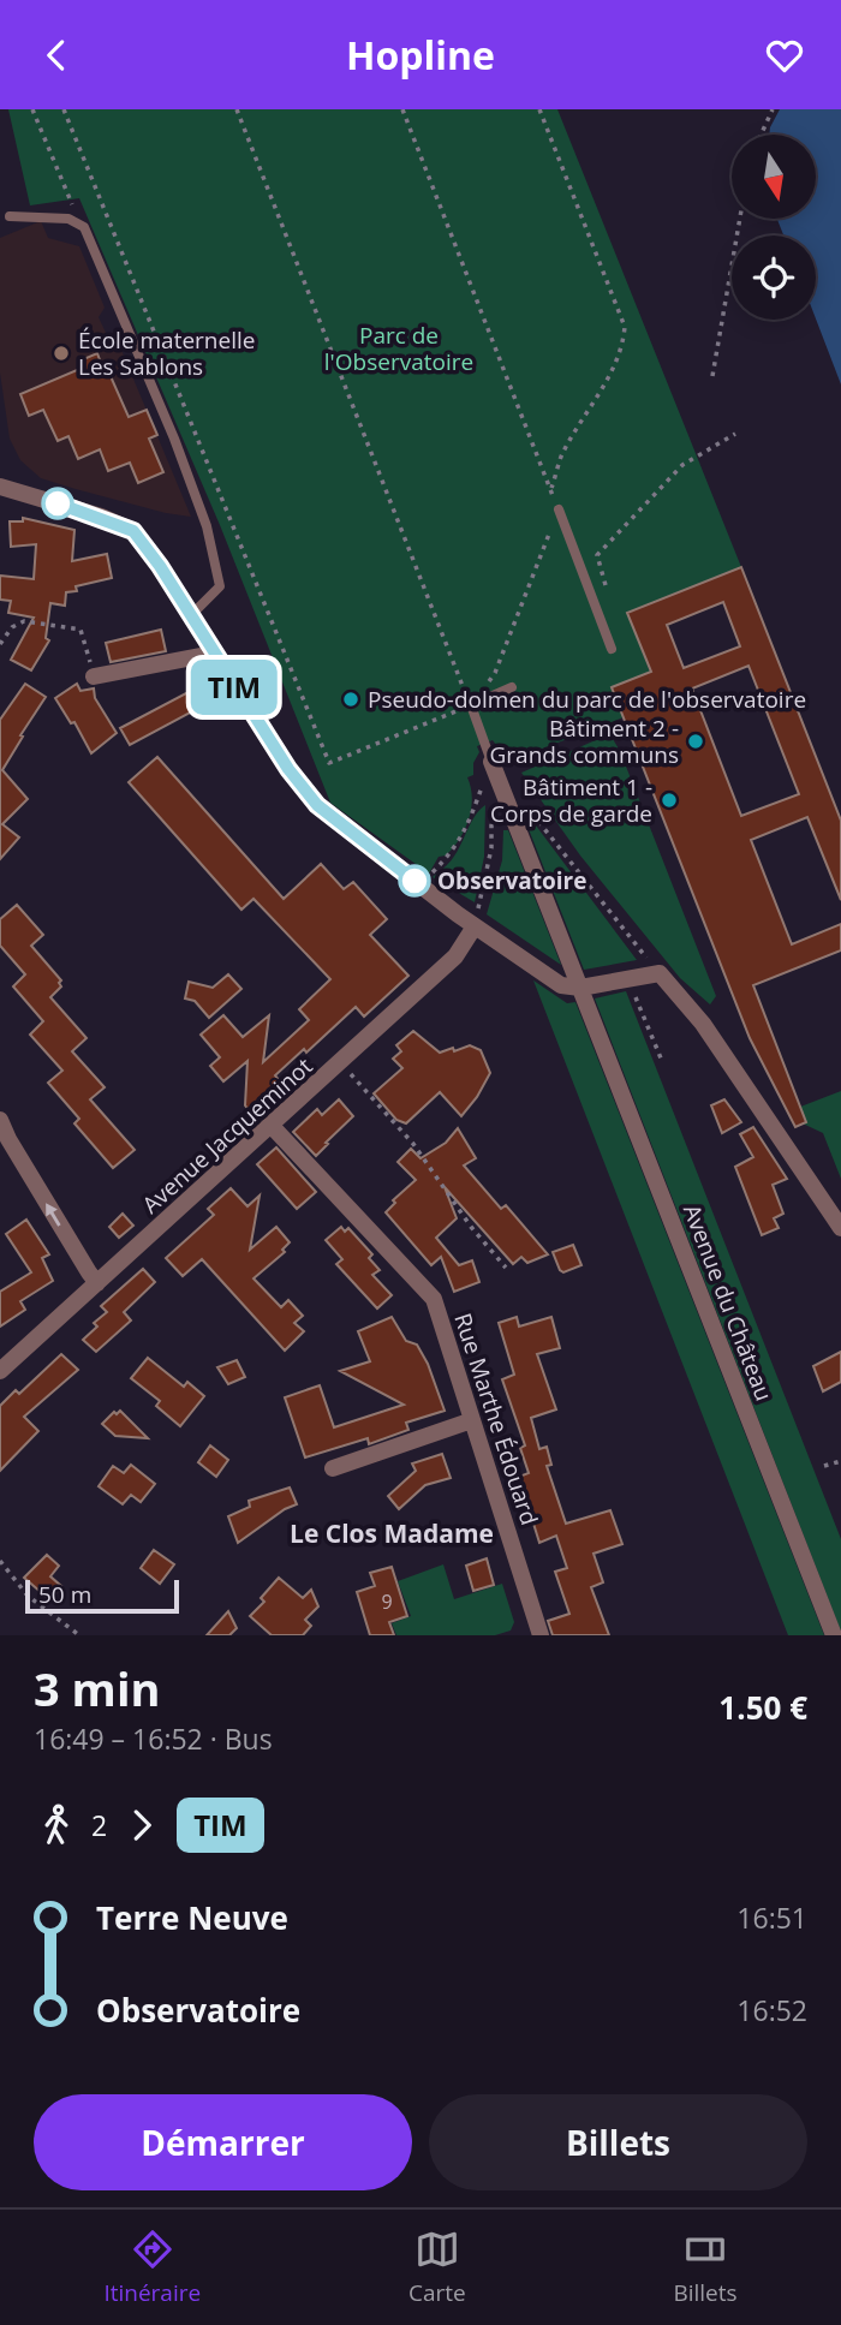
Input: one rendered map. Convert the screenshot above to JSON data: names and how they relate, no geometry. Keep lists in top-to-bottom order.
{
  "streets": {
    "street": ["Avenue Jacqueminot", "Avenue du Château", "Rue Marthe Édouard"]
  },
  "crossings": [
    ["Avenue Jacqueminot", "Rue Marthe Édouard"]
  ],
  "districts": ["Le Clos Madame"],
  "parks": ["Parc de l'Observatoire"],
  "places": [
    "École maternelle Les Sablons",
    "Pseudo-dolmen du parc de l'observatoire",
    "Bâtiment 2 - Grands communs",
    "Bâtiment 1 - Corps de garde",
    "Observatoire"
  ],
  "lines": ["bus line TIM"],
  "house_numbers": ["9"],
  "scale_bar": "50 m",
  "north": "bottom",
  "page": {
    "header": "Hopline",
    "on_map": "TIM",
    "scale": "50 m",
    "heading": ["3 min", "16:49 – 16:52 · Bus", "1.50 €"],
    "legs": ["2", "TIM"],
    "list": [
      {
        "name": "Terre Neuve",
        "value": "16:51"
      },
      {
        "name": "Observatoire",
        "value": "16:52"
      }
    ],
    "buttons": ["Démarrer", "Billets"],
    "tabs": ["Itinéraire", "Carte", "Billets"]
  }
}
